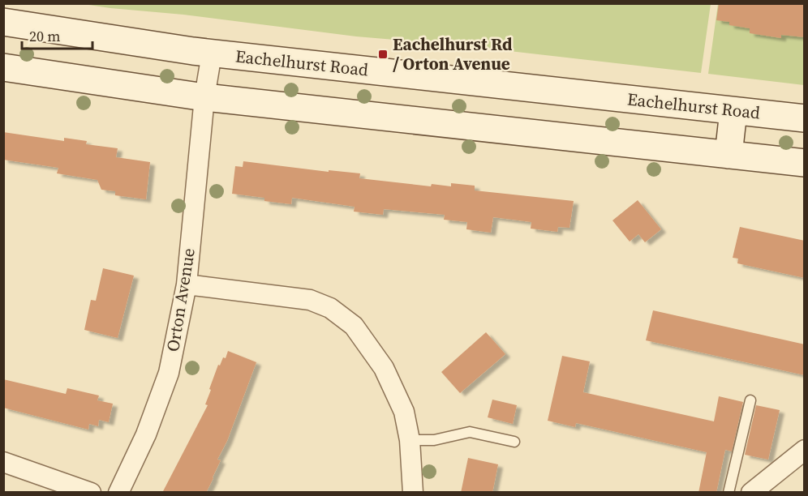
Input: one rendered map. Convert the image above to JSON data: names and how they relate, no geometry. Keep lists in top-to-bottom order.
{
  "streets": {
    "main road": ["Eachelhurst Road"],
    "street": ["Orton Avenue"]
  },
  "crossings": [
    ["Eachelhurst Road", "Orton Avenue"]
  ],
  "places": {
    "transit": ["Eachelhurst Rd / Orton Avenue"]
  },
  "scale_bar": "20 m"
}
